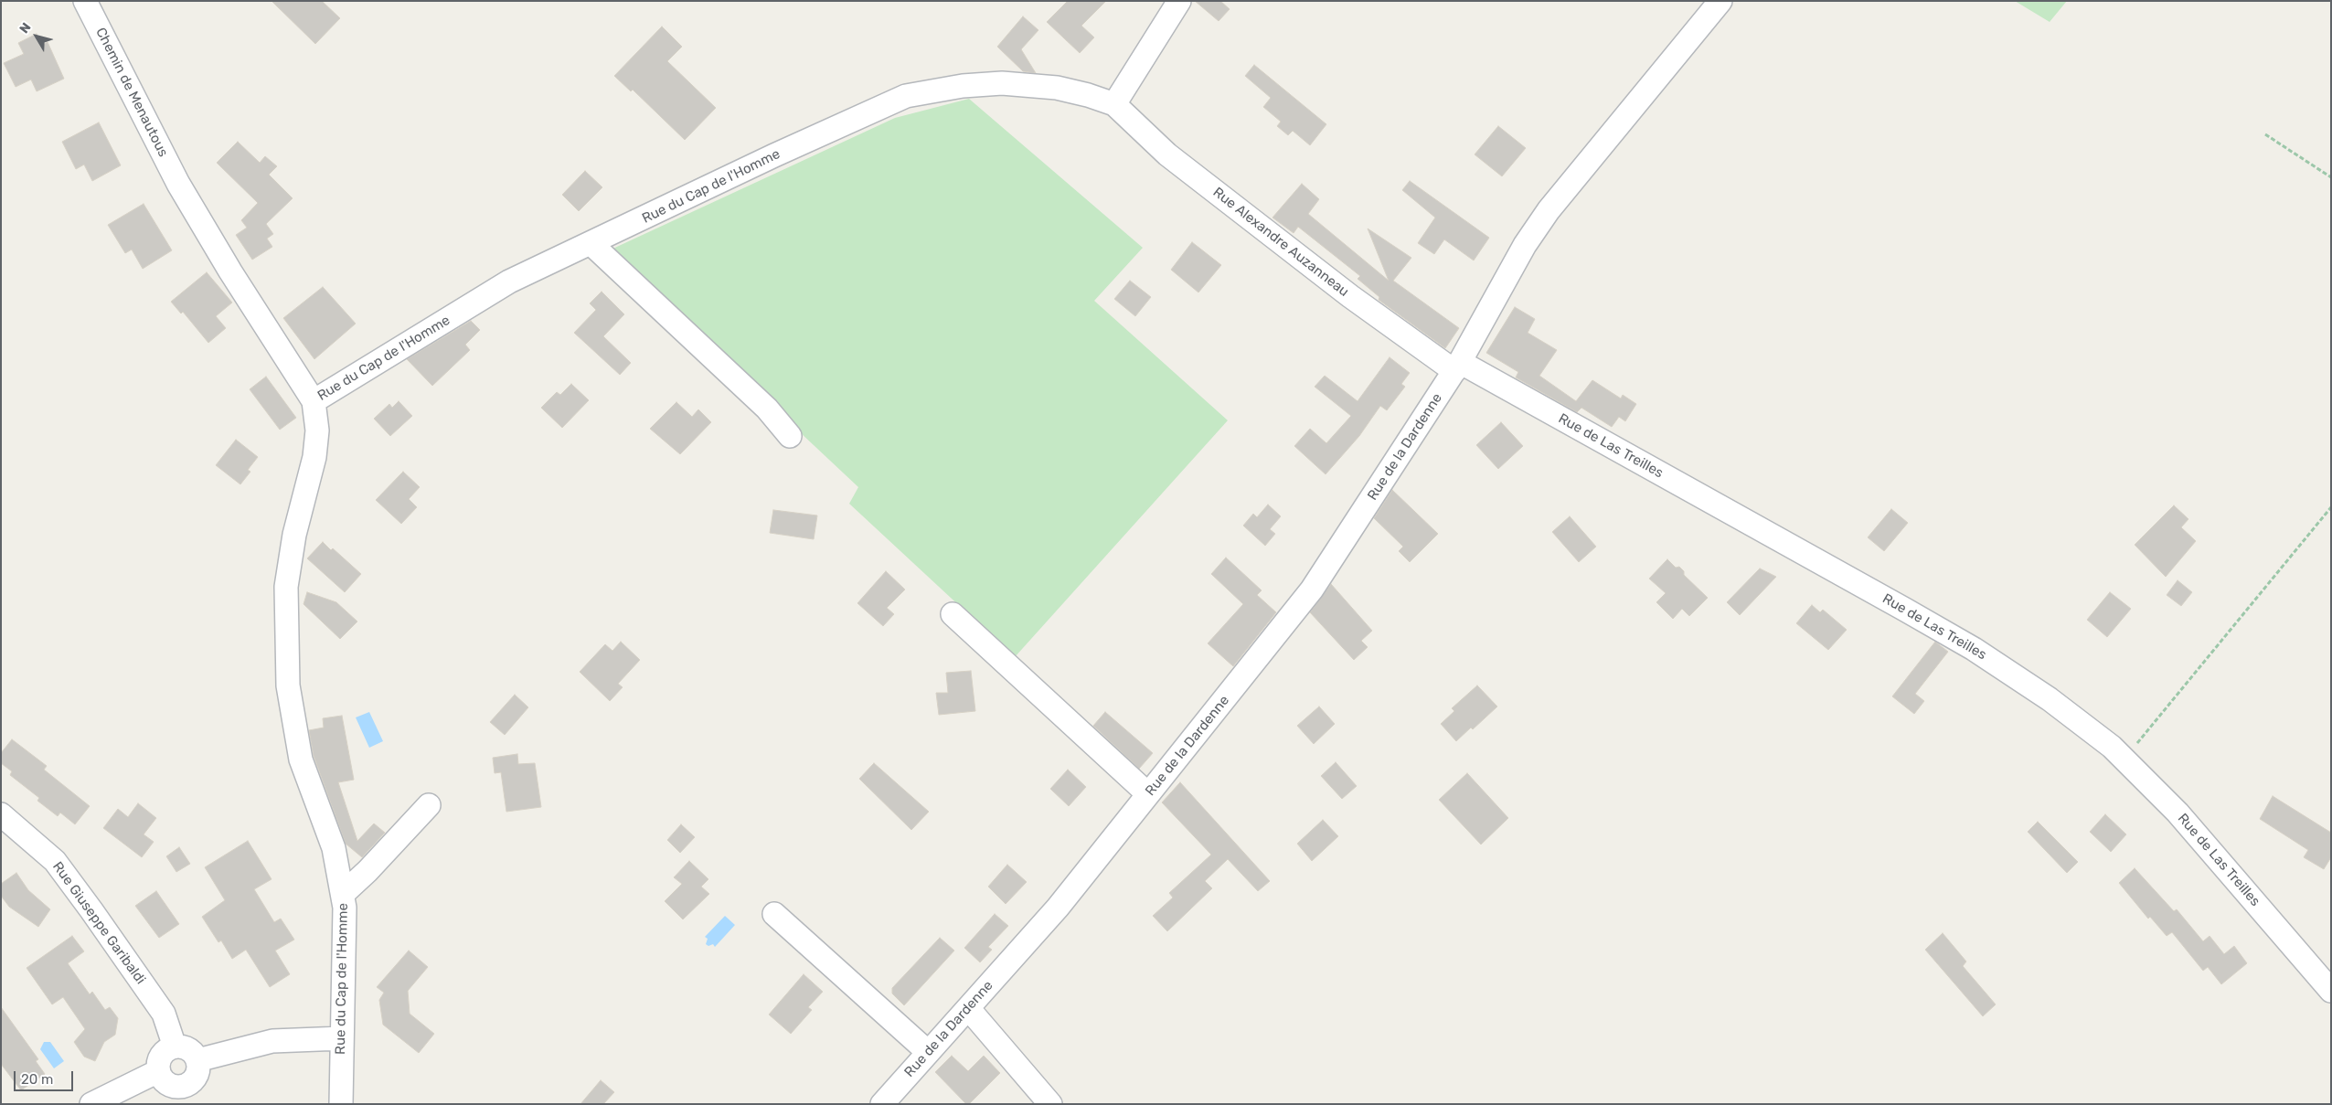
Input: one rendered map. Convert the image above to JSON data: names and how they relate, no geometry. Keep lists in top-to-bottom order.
{
  "streets": {
    "street": [
      "Chemin de Menautous",
      "Rue du Cap de l'Homme",
      "Rue Alexandre Auzanneau",
      "Rue de Las Treilles",
      "Rue de la Dardenne",
      "Rue Giuseppe Garibaldi"
    ]
  },
  "crossings": [
    ["Chemin de Menautous", "Rue du Cap de l'Homme"],
    ["Rue du Cap de l'Homme", "Rue Alexandre Auzanneau"],
    ["Rue Alexandre Auzanneau", "Rue de Las Treilles"],
    ["Rue Alexandre Auzanneau", "Rue de la Dardenne"],
    ["Rue de Las Treilles", "Rue de la Dardenne"]
  ],
  "scale_bar": "20 m",
  "north": "top left"
}
